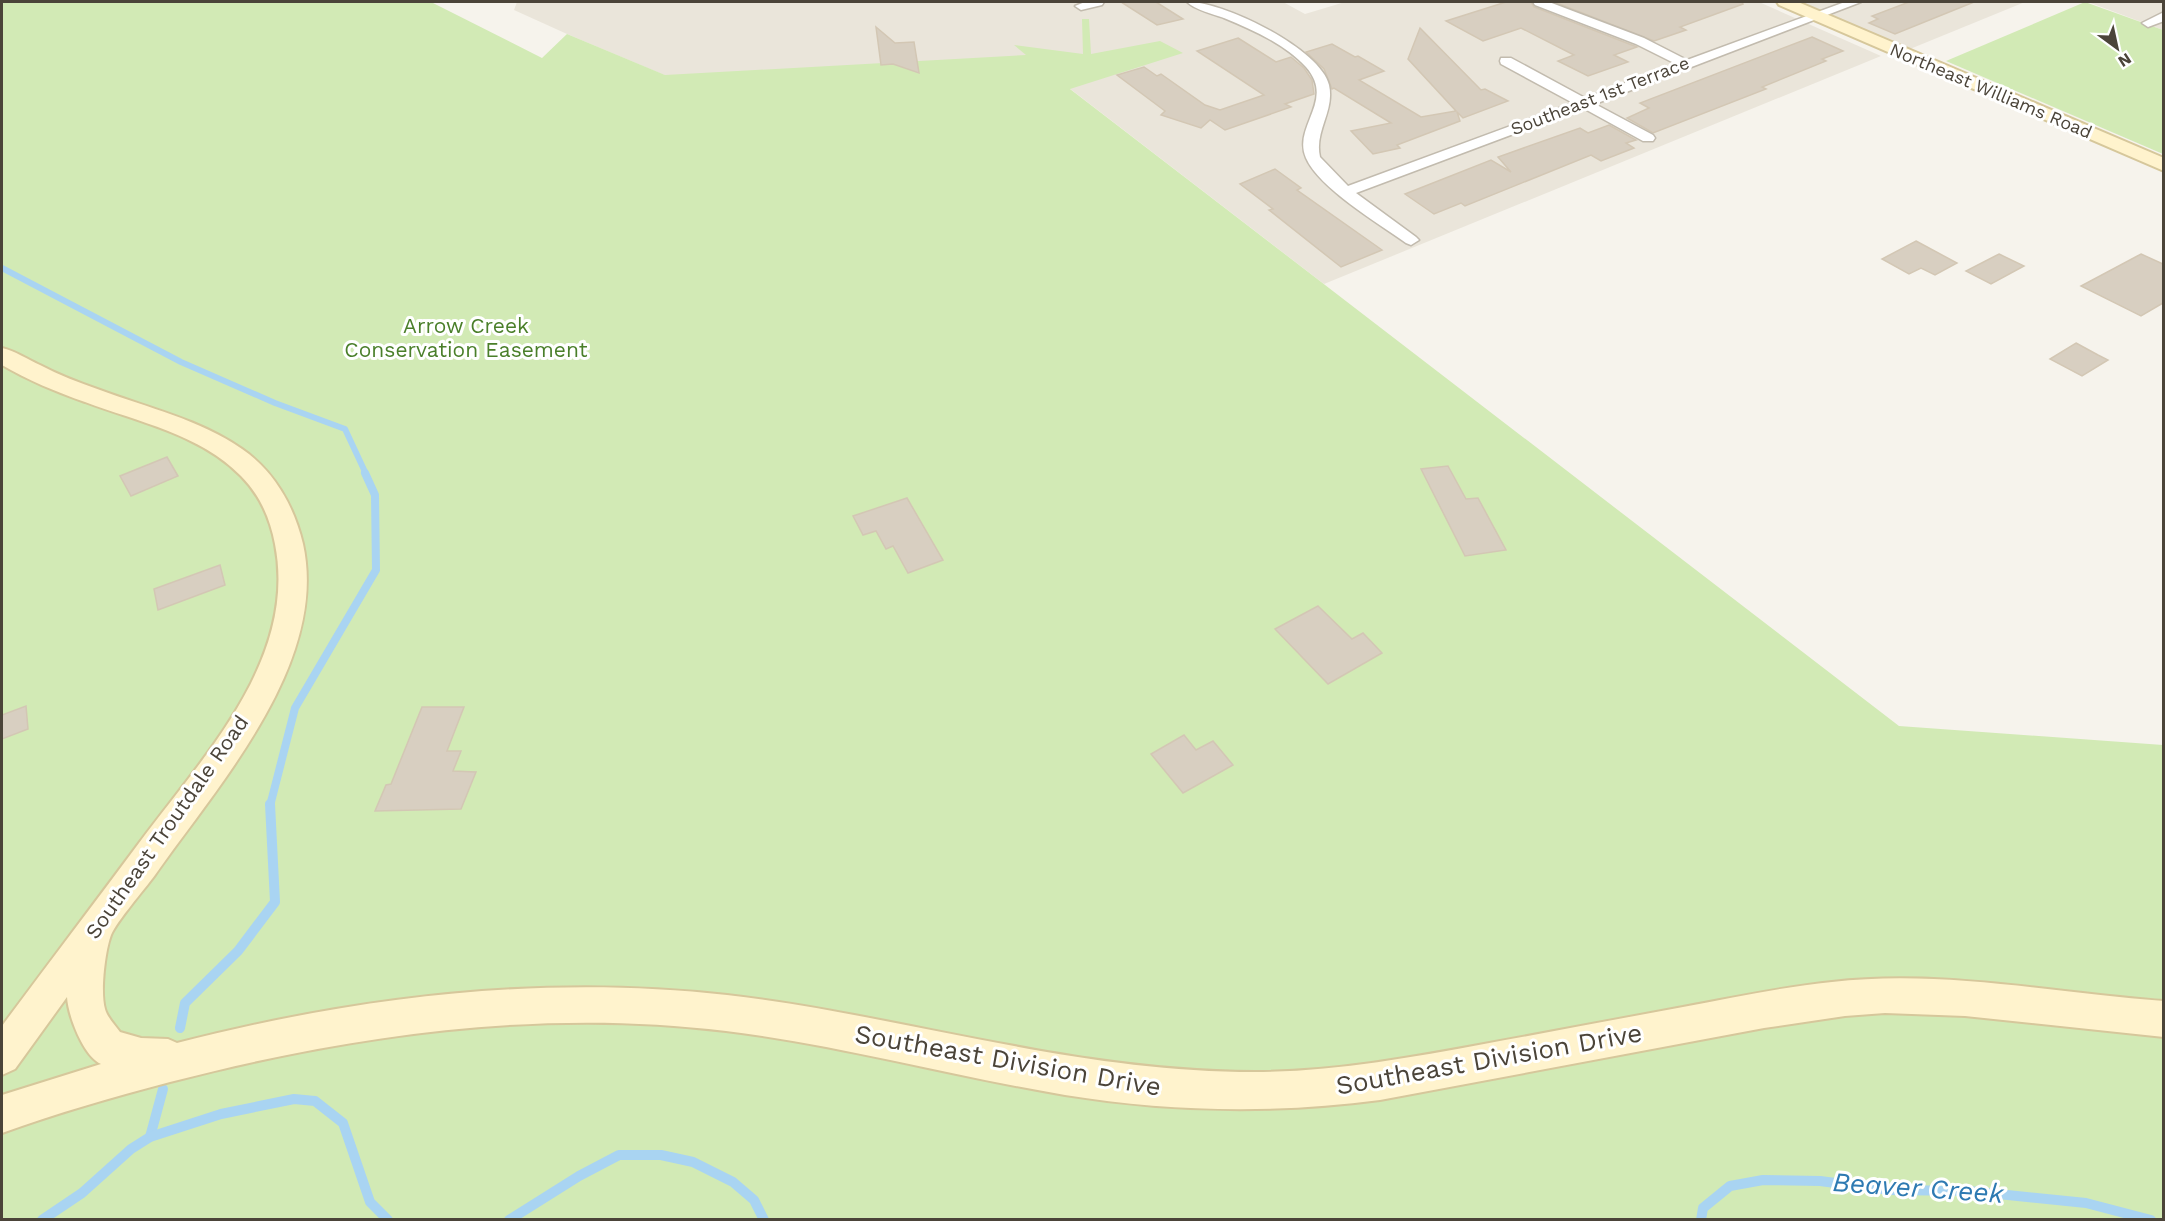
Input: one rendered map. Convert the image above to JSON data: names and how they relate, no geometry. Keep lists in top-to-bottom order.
{
  "streets": {
    "street": [
      "Northeast Williams Road",
      "Southeast 1st Terrace",
      "Southeast Troutdale Road",
      "Southeast Division Drive"
    ]
  },
  "crossings": [
    ["Northeast Williams Road", "Southeast 1st Terrace"]
  ],
  "water": ["Beaver Creek"],
  "parks": ["Arrow Creek Conservation Easement"],
  "north": "bottom right"
}
